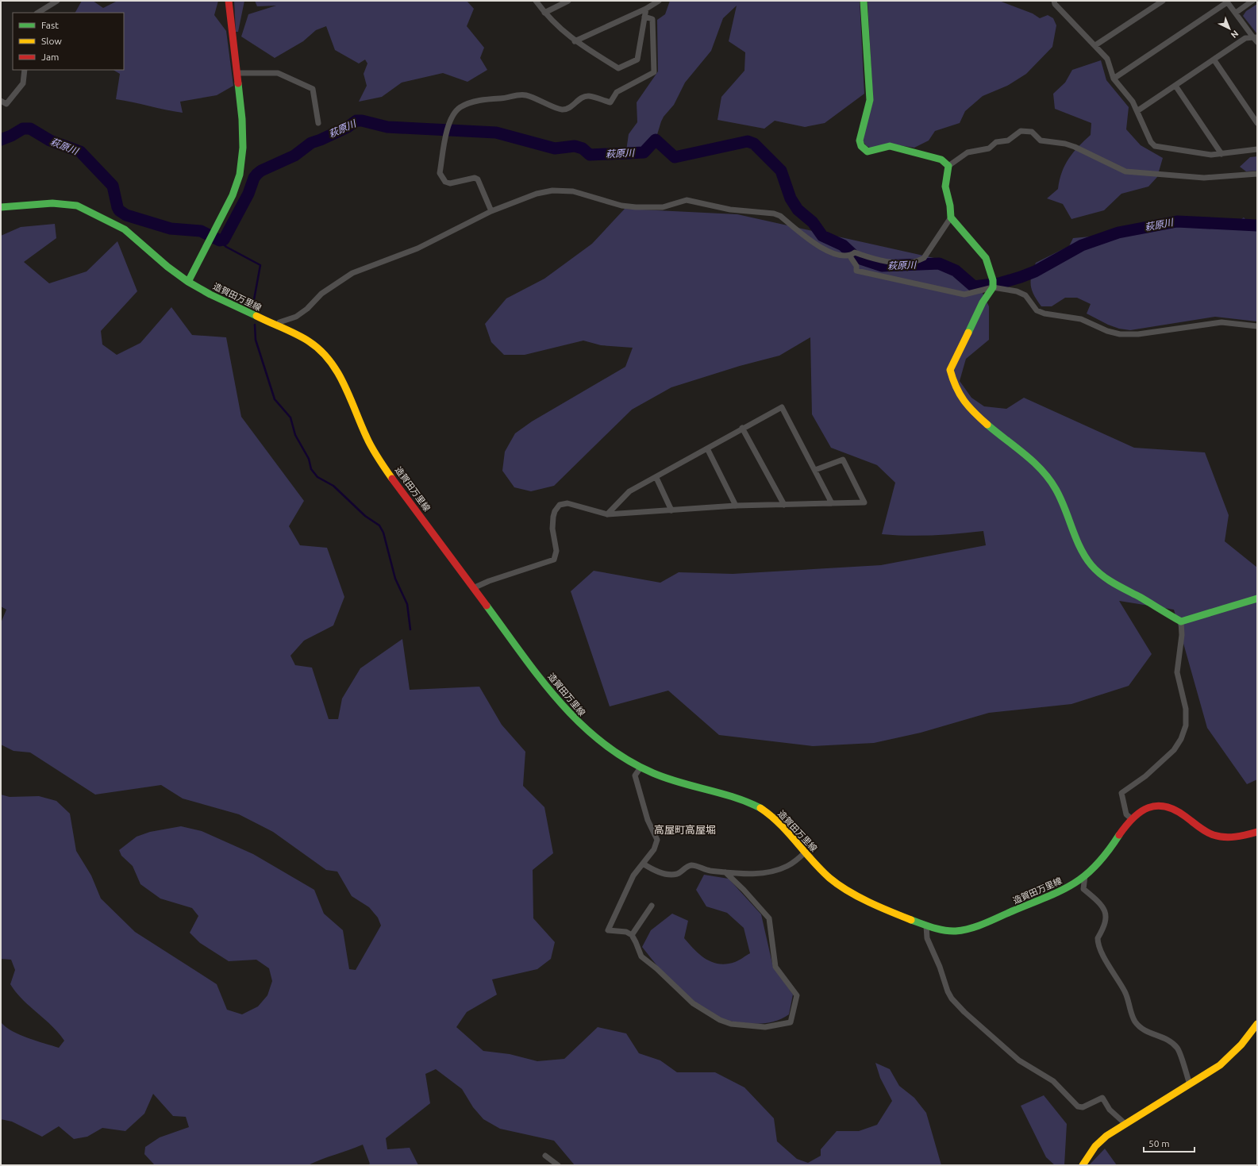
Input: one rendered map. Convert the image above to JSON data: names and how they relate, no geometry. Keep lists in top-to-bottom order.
{
  "streets": {
    "main road": ["造賀田万里線"]
  },
  "districts": ["高屋町高屋堀"],
  "water": ["萩原川"],
  "legend": ["Fast", "Slow", "Jam"],
  "scale_bar": "50 m",
  "north": "bottom right"
}
